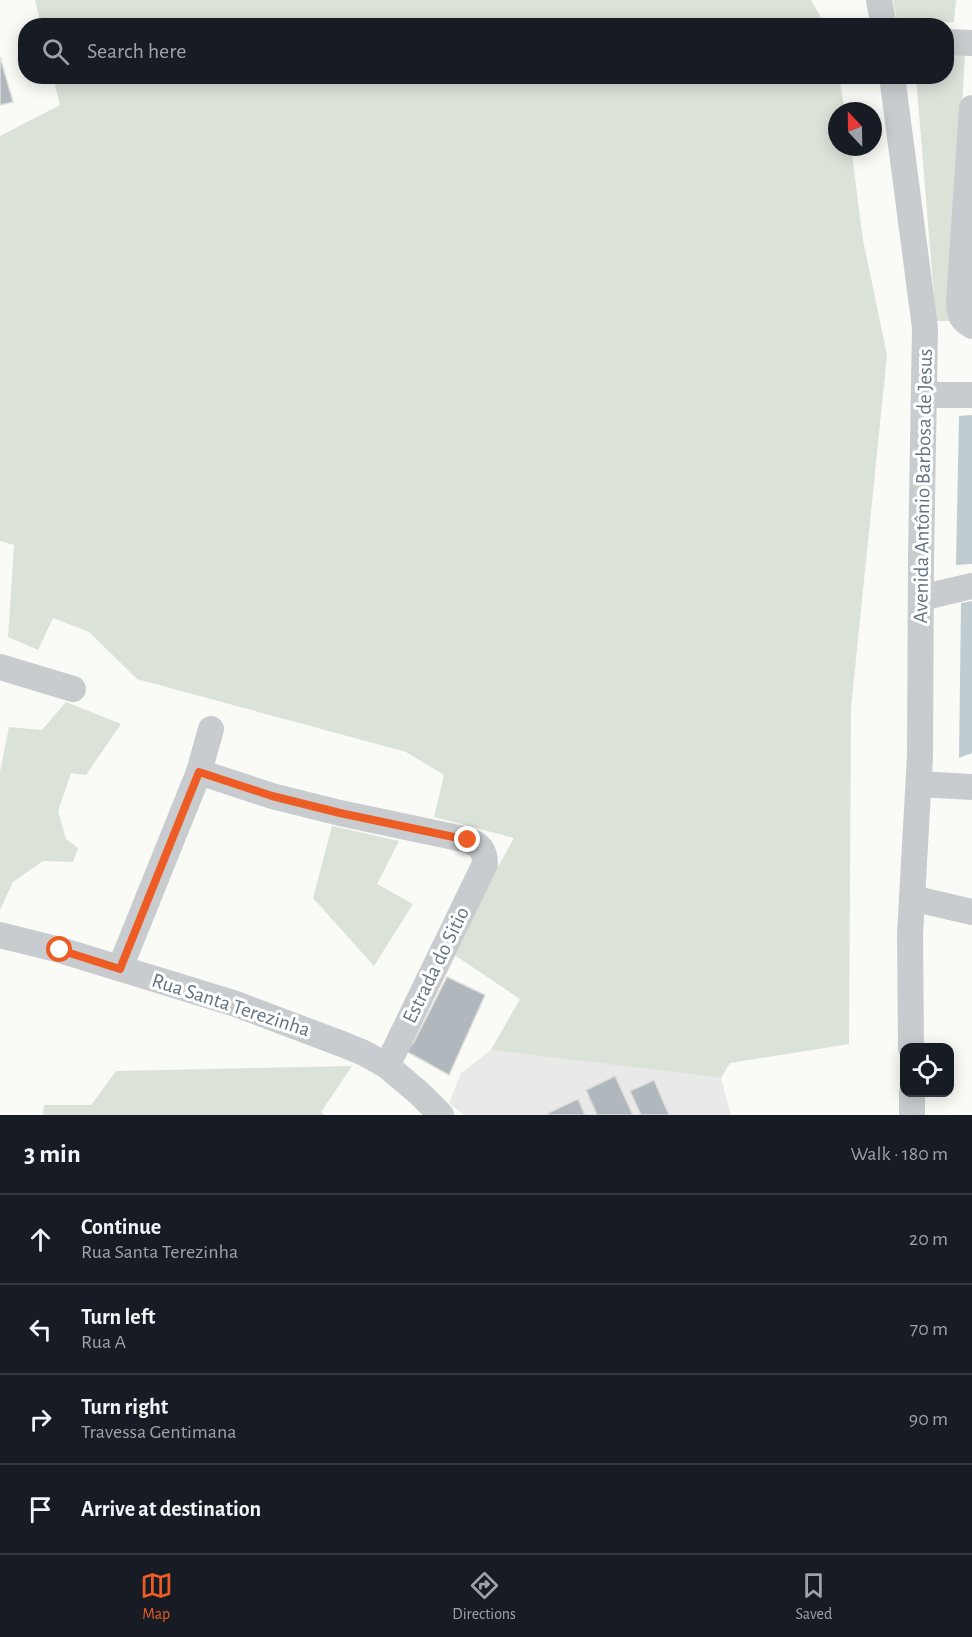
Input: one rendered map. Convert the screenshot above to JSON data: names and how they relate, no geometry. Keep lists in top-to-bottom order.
{
  "streets": {
    "street": ["Avenida Antônio Barbosa de Jesus", "Estrada do Sitio", "Rua Santa Terezinha"]
  },
  "crossings": [
    ["Estrada do Sitio", "Rua Santa Terezinha"]
  ],
  "north": "top",
  "page": {
    "search": "Search here",
    "heading": ["3 min", "Walk · 180 m"],
    "list": [
      ["Continue", "Rua Santa Terezinha", "20 m"],
      ["Turn left", "Rua A", "70 m"],
      ["Turn right", "Travessa Gentimana", "90 m"],
      "Arrive at destination"
    ],
    "nav": ["Map", "Directions", "Saved"]
  }
}
